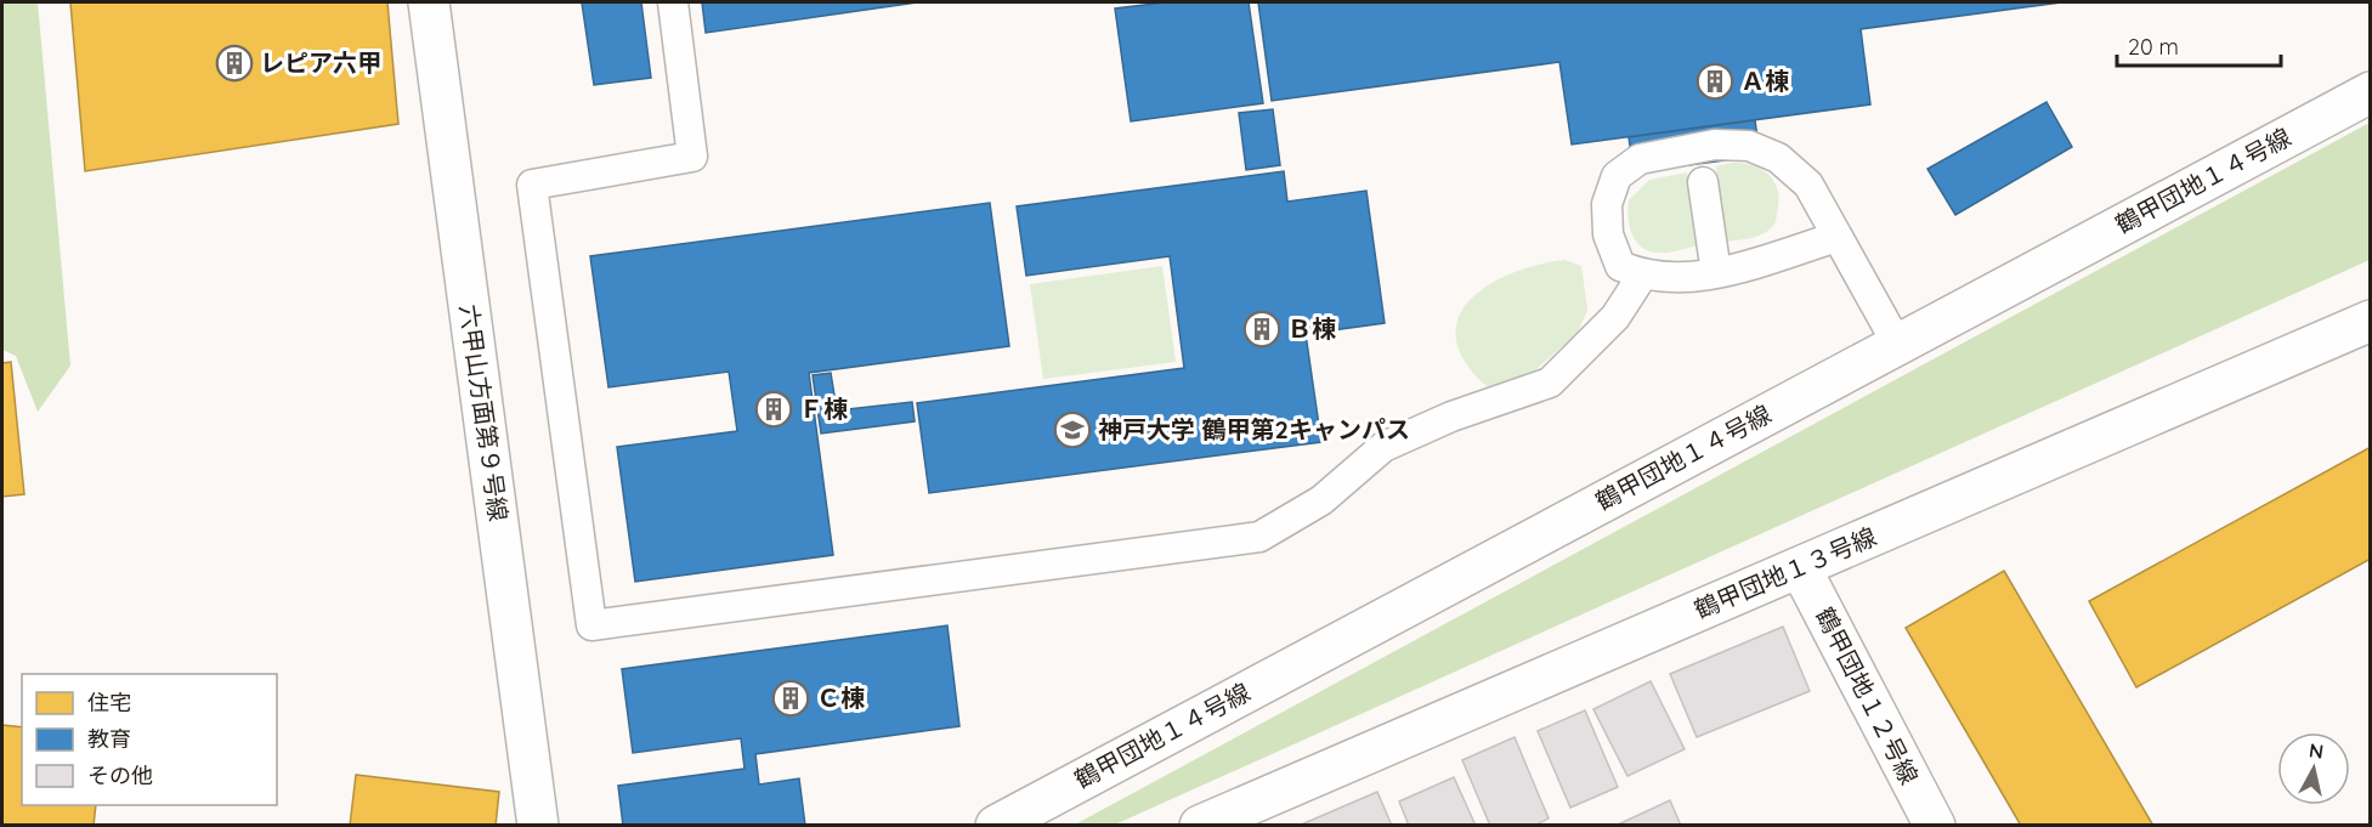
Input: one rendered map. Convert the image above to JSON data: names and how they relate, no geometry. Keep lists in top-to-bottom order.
{
  "streets": {
    "street": [
      "鶴甲団地１４号線",
      "六甲山方面第９号線",
      "鶴甲団地１３号線",
      "鶴甲団地１２号線"
    ]
  },
  "crossings": [
    ["鶴甲団地１３号線", "鶴甲団地１２号線"]
  ],
  "places": {
    "building": [
      "レピア六甲",
      "Ａ棟",
      "Ｂ棟",
      "Ｆ棟",
      "Ｃ棟"
    ],
    "school or university": ["神戸大学 鶴甲第2キャンパス"]
  },
  "legend": ["住宅", "教育", "その他"],
  "scale_bar": "20 m",
  "north": "top"
}
